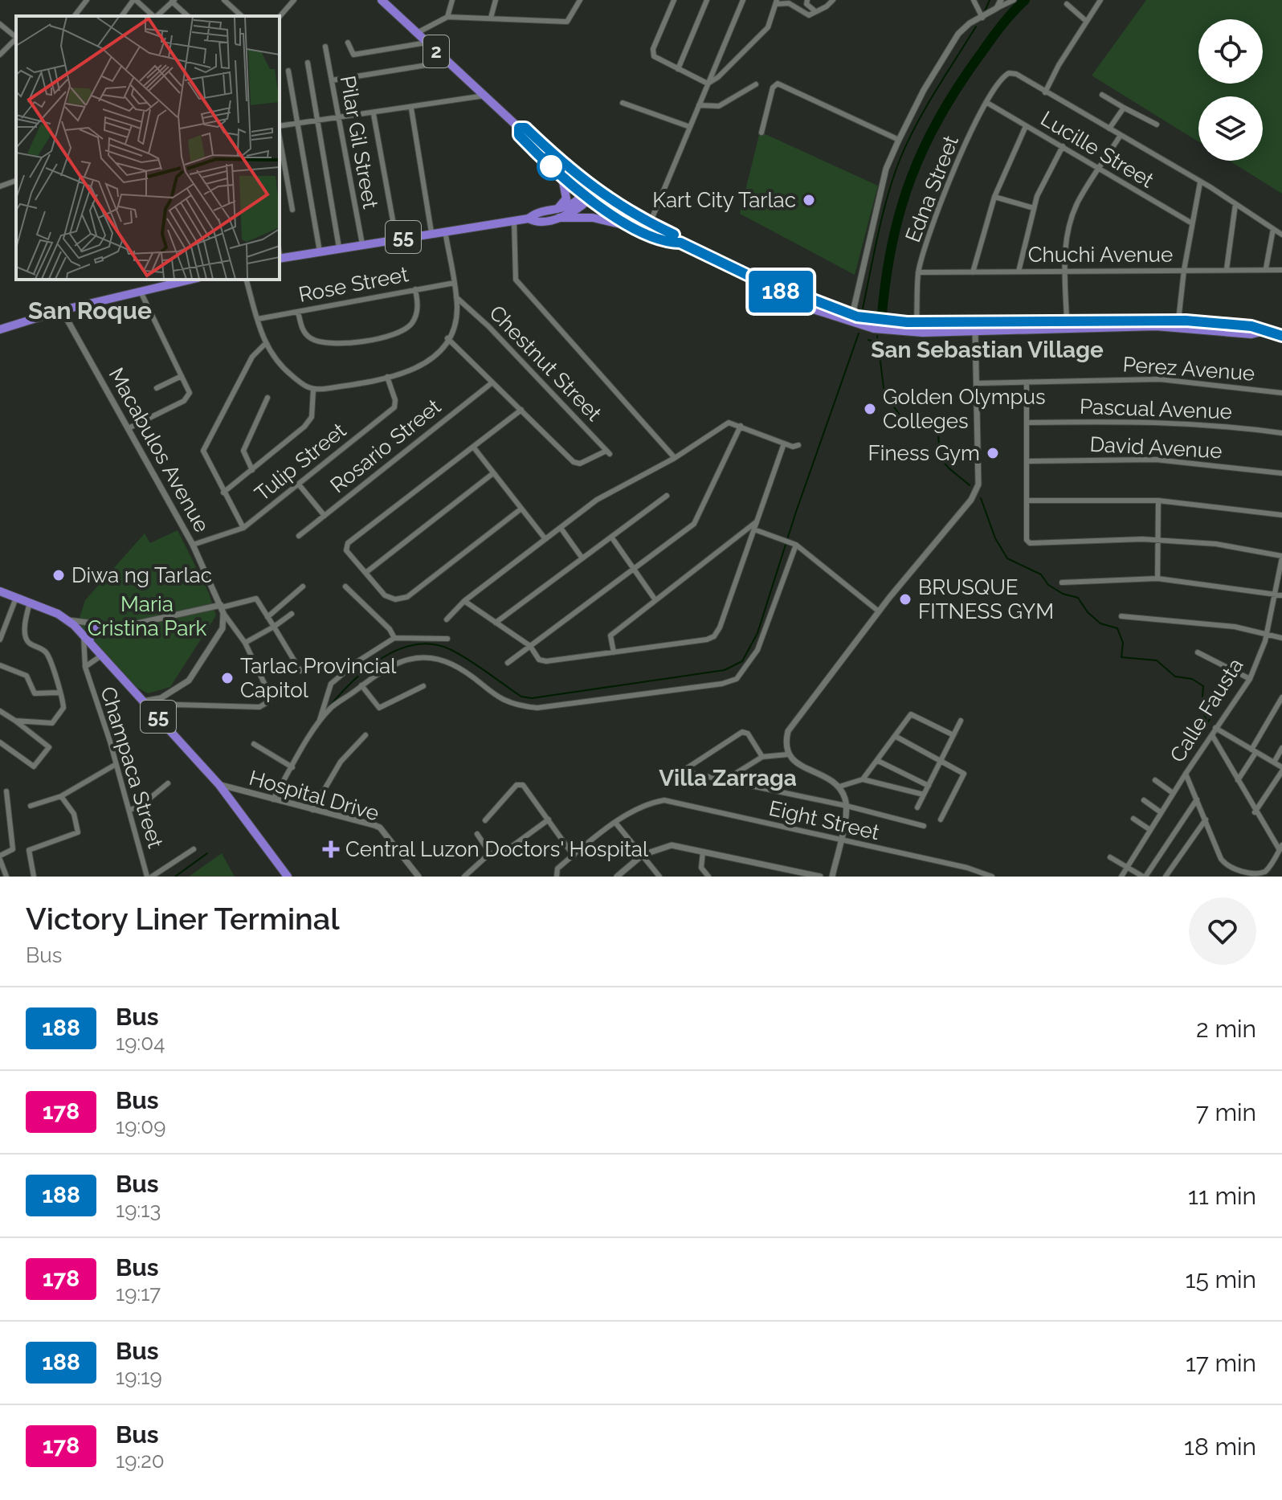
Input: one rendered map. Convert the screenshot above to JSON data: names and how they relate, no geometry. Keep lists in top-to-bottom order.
{
  "streets": {
    "highway": ["2", "55"],
    "street": [
      "Pilar Gil Street",
      "Lucille Street",
      "Edna Street",
      "Chuchi Avenue",
      "Rose Street",
      "Chestnut Street",
      "Perez Avenue",
      "Pascual Avenue",
      "Rosario Street",
      "David Avenue",
      "Macabulos Avenue",
      "Tulip Street",
      "Calle Fausta",
      "Champaca Street",
      "Hospital Drive",
      "Eight Street"
    ]
  },
  "crossings": [
    ["2", "Edna Street"],
    ["2", "55"],
    ["Pilar Gil Street", "55"],
    ["Lucille Street", "Edna Street"],
    ["Edna Street", "Chuchi Avenue"],
    ["55", "Champaca Street"],
    ["55", "Hospital Drive"],
    ["Macabulos Avenue", "Tulip Street"]
  ],
  "districts": ["San Roque", "San Sebastian Village", "Villa Zarraga"],
  "parks": ["Maria Cristina Park"],
  "places": {
    "other": [
      "Kart City Tarlac",
      "Golden Olympus Colleges",
      "Finess Gym",
      "Diwa ng Tarlac",
      "BRUSQUE FITNESS GYM",
      "Tarlac Provincial Capitol"
    ],
    "health": ["Central Luzon Doctors' Hospital"]
  },
  "lines": ["bus line 188"],
  "page": {
    "on_map": "188",
    "heading": ["Victory Liner Terminal", "Bus"],
    "list": [
      {
        "mark": "188",
        "name": "Bus",
        "note": "19:04",
        "value": "2 min"
      },
      {
        "mark": "178",
        "name": "Bus",
        "note": "19:09",
        "value": "7 min"
      },
      {
        "mark": "188",
        "name": "Bus",
        "note": "19:13",
        "value": "11 min"
      },
      {
        "mark": "178",
        "name": "Bus",
        "note": "19:17",
        "value": "15 min"
      },
      {
        "mark": "188",
        "name": "Bus",
        "note": "19:19",
        "value": "17 min"
      },
      {
        "mark": "178",
        "name": "Bus",
        "note": "19:20",
        "value": "18 min"
      }
    ]
  }
}
